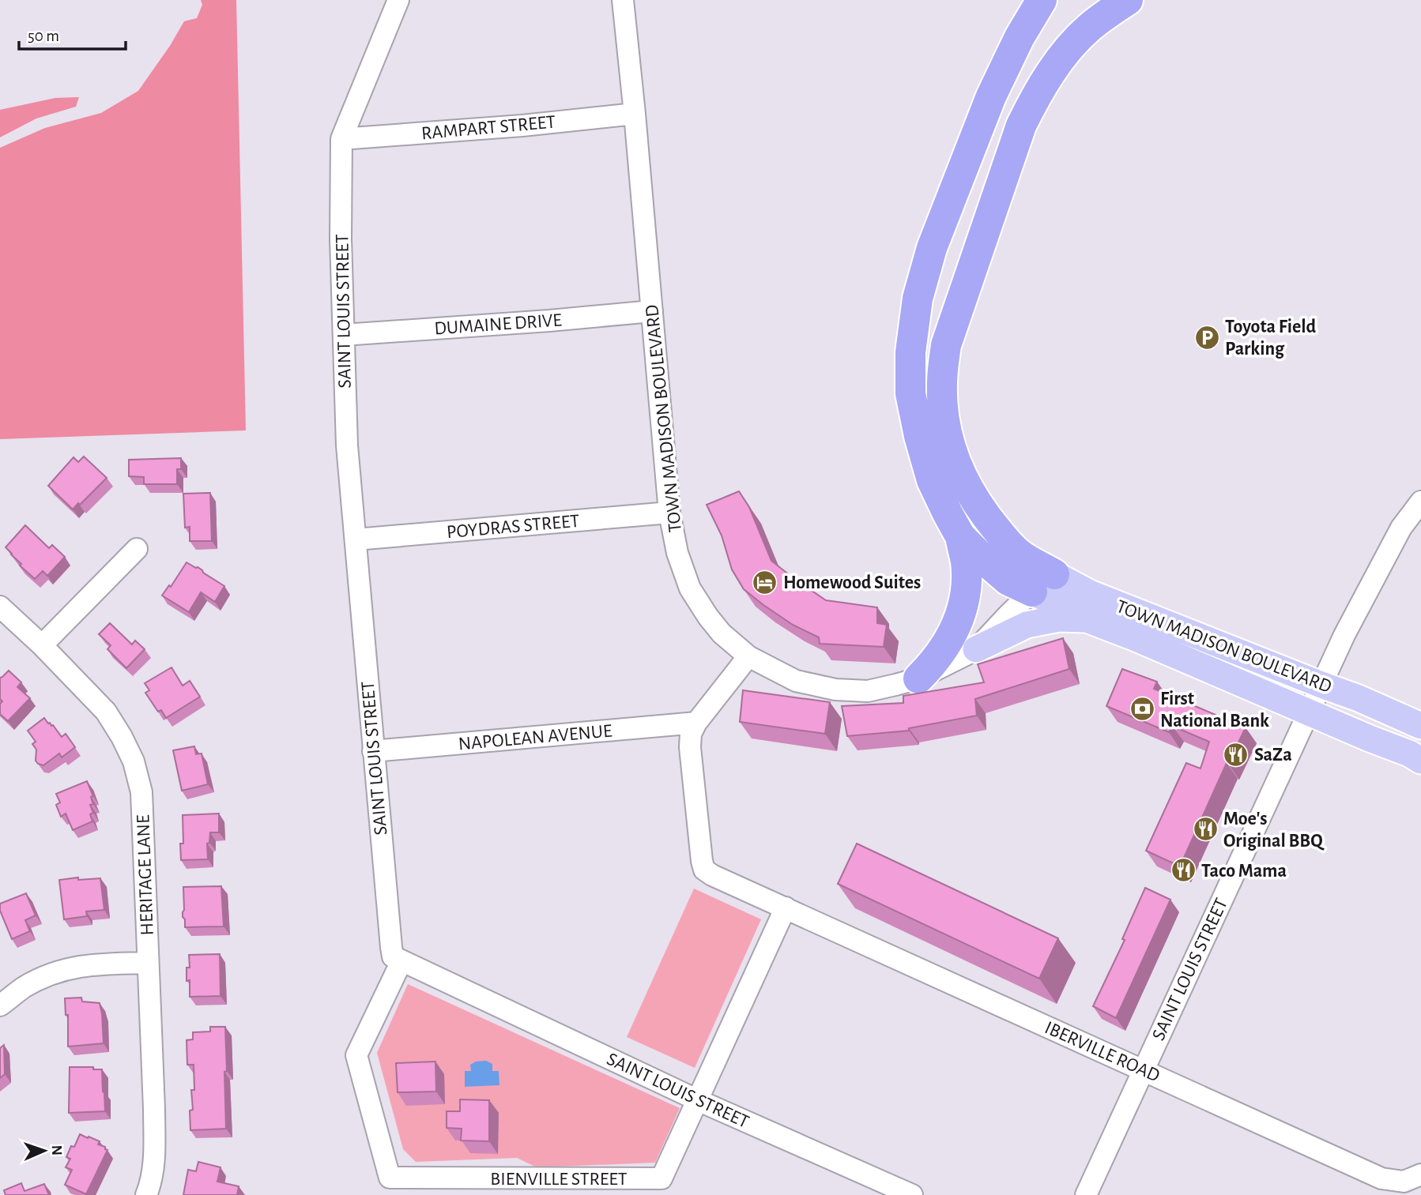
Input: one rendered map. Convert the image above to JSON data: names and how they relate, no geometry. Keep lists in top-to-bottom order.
{
  "streets": {
    "main road": ["TOWN MADISON BOULEVARD"],
    "street": [
      "RAMPART STREET",
      "SAINT LOUIS STREET",
      "DUMAINE DRIVE",
      "POYDRAS STREET",
      "NAPOLEAN AVENUE",
      "HERITAGE LANE",
      "IBERVILLE ROAD",
      "BIENVILLE STREET"
    ]
  },
  "crossings": [
    ["RAMPART STREET", "SAINT LOUIS STREET"],
    ["RAMPART STREET", "TOWN MADISON BOULEVARD"],
    ["SAINT LOUIS STREET", "DUMAINE DRIVE"],
    ["SAINT LOUIS STREET", "TOWN MADISON BOULEVARD"],
    ["SAINT LOUIS STREET", "POYDRAS STREET"],
    ["SAINT LOUIS STREET", "NAPOLEAN AVENUE"],
    ["SAINT LOUIS STREET", "IBERVILLE ROAD"],
    ["SAINT LOUIS STREET", "BIENVILLE STREET"],
    ["DUMAINE DRIVE", "TOWN MADISON BOULEVARD"],
    ["TOWN MADISON BOULEVARD", "POYDRAS STREET"],
    ["NAPOLEAN AVENUE", "IBERVILLE ROAD"],
    ["IBERVILLE ROAD", "BIENVILLE STREET"]
  ],
  "places": {
    "parking": ["Toyota Field Parking"],
    "hotel": ["Homewood Suites"],
    "bank": ["First National Bank"],
    "restaurant": ["SaZa", "Moe's Original BBQ", "Taco Mama"]
  },
  "scale_bar": "50 m",
  "north": "right"
}
